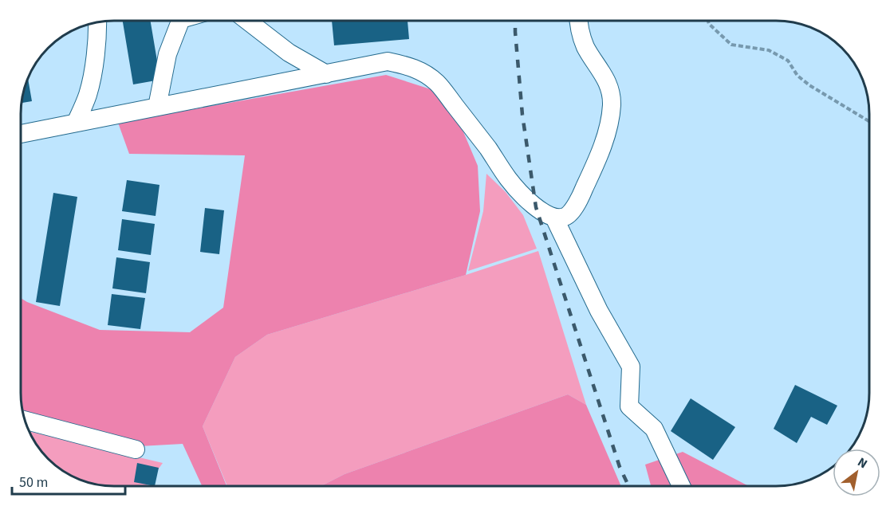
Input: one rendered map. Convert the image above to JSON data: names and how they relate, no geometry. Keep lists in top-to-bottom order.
{
  "scale_bar": "50 m",
  "north": "top right"
}
